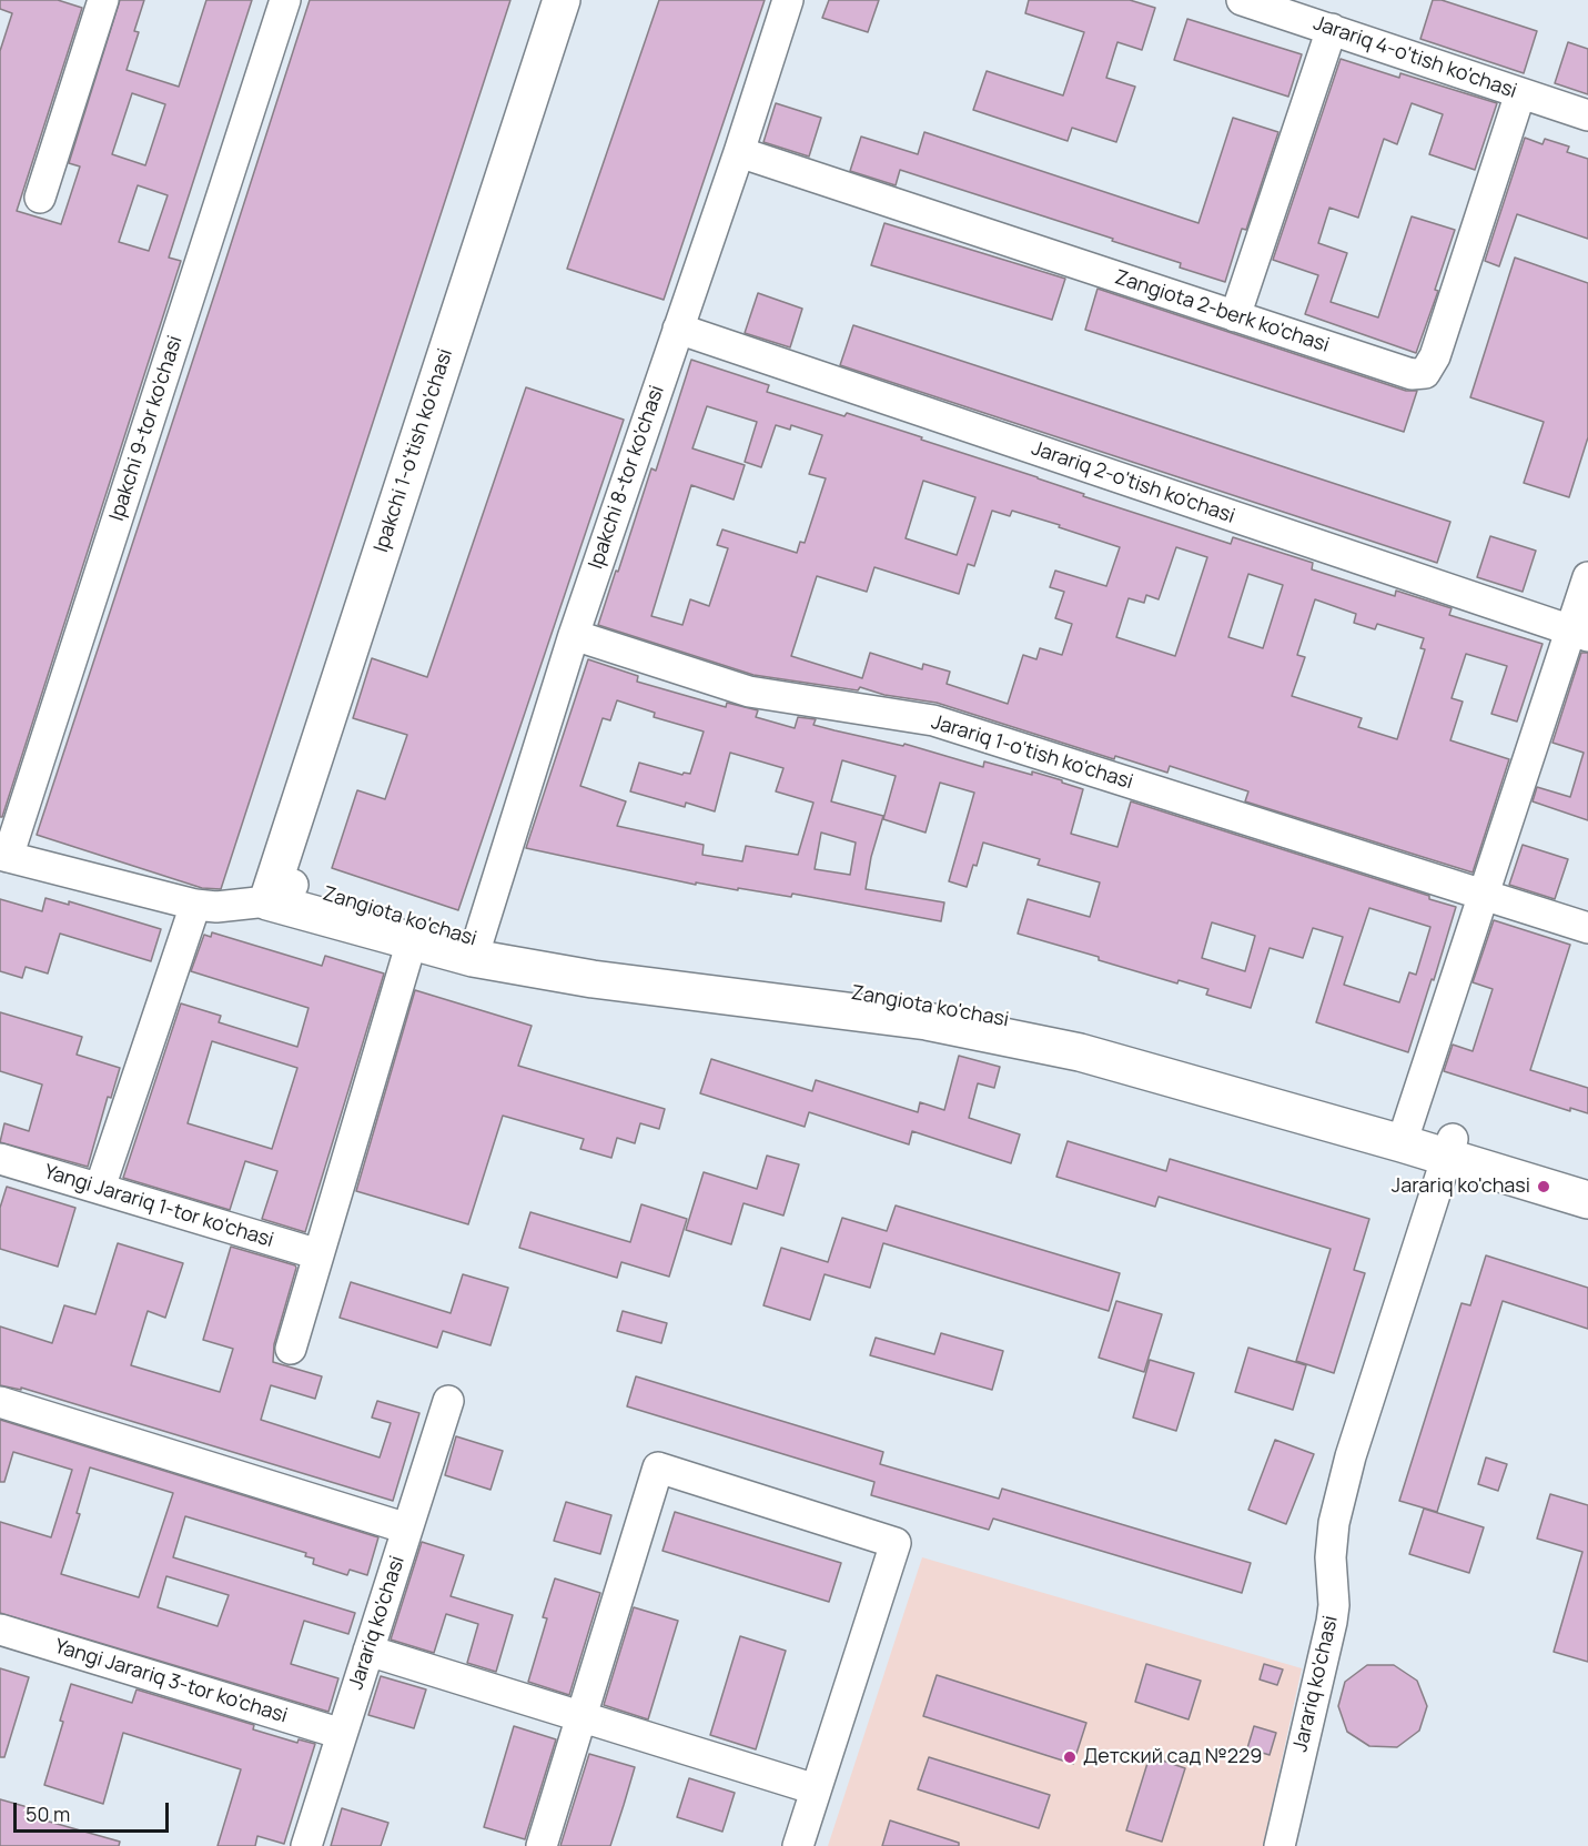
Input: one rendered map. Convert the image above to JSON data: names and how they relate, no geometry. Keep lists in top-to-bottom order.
{
  "streets": {
    "main road": ["Ipakchi 1-o'tish ko'chasi", "Zangiota ko'chasi"],
    "street": [
      "Jarariq 4-o'tish ko'chasi",
      "Zangiota 2-berk ko'chasi",
      "Ipakchi 9-tor ko'chasi",
      "Ipakchi 8-tor ko'chasi",
      "Jarariq 2-o'tish ko'chasi",
      "Jarariq 1-o'tish ko'chasi",
      "Yangi Jarariq 1-tor ko'chasi",
      "Jarariq ko'chasi",
      "Yangi Jarariq 3-tor ko'chasi"
    ]
  },
  "crossings": [
    ["Jarariq 4-o'tish ko'chasi", "Zangiota 2-berk ko'chasi"],
    ["Zangiota 2-berk ko'chasi", "Ipakchi 8-tor ko'chasi"],
    ["Ipakchi 9-tor ko'chasi", "Zangiota ko'chasi"],
    ["Ipakchi 1-o'tish ko'chasi", "Zangiota ko'chasi"],
    ["Ipakchi 8-tor ko'chasi", "Jarariq 2-o'tish ko'chasi"],
    ["Ipakchi 8-tor ko'chasi", "Jarariq 1-o'tish ko'chasi"],
    ["Ipakchi 8-tor ko'chasi", "Zangiota ko'chasi"],
    ["Zangiota ko'chasi", "Jarariq ko'chasi"],
    ["Jarariq ko'chasi", "Yangi Jarariq 3-tor ko'chasi"]
  ],
  "places": ["Jarariq ko'chasi", "Детский сад №229"],
  "scale_bar": "50 m"
}
